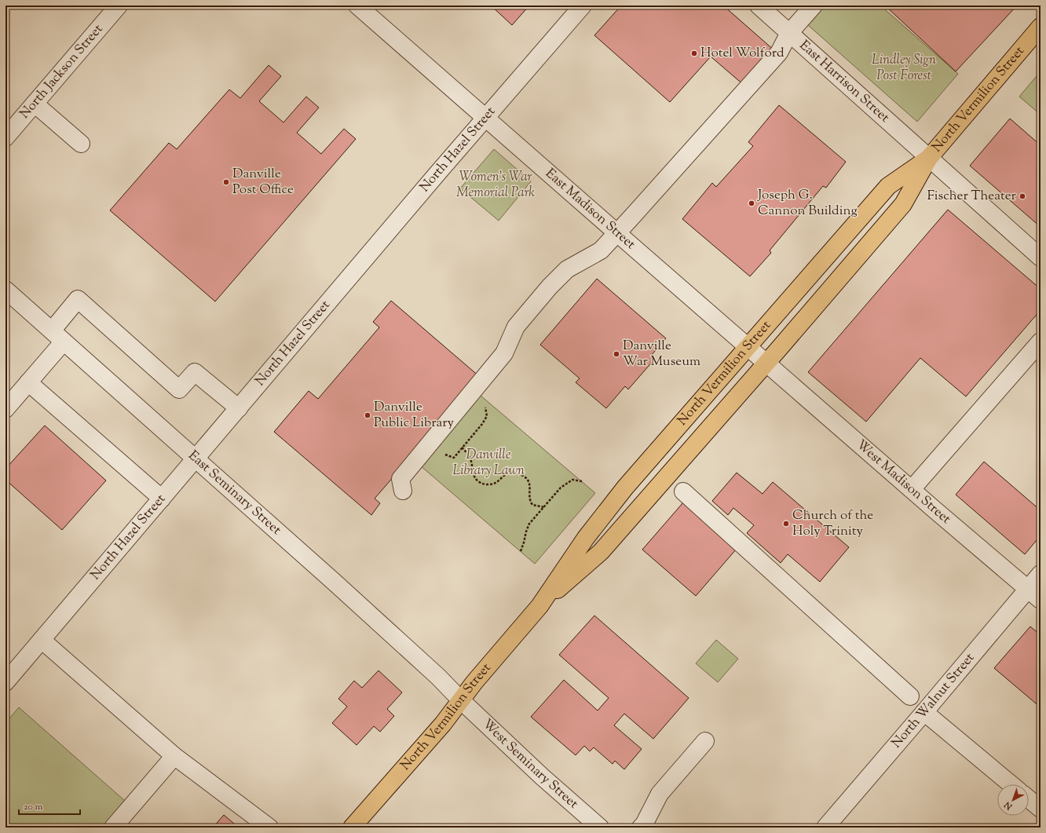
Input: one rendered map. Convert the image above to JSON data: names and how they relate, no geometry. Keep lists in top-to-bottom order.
{
  "streets": {
    "main road": ["North Vermilion Street"],
    "street": [
      "North Jackson Street",
      "East Harrison Street",
      "North Hazel Street",
      "East Madison Street",
      "West Madison Street",
      "East Seminary Street",
      "North Walnut Street",
      "West Seminary Street"
    ]
  },
  "crossings": [
    ["East Harrison Street", "North Vermilion Street"],
    ["North Vermilion Street", "East Madison Street"],
    ["North Vermilion Street", "West Madison Street"],
    ["North Vermilion Street", "East Seminary Street"],
    ["North Vermilion Street", "West Seminary Street"],
    ["North Hazel Street", "East Madison Street"],
    ["North Hazel Street", "East Seminary Street"],
    ["East Madison Street", "West Madison Street"],
    ["West Madison Street", "North Walnut Street"],
    ["East Seminary Street", "West Seminary Street"]
  ],
  "parks": ["Lindley Sign Post Forest", "Women's War Memorial Park", "Danville Library Lawn"],
  "places": [
    "Hotel Wolford",
    "Danville Post Office",
    "Fischer Theater",
    "Joseph G. Cannon Building",
    "Danville War Museum",
    "Danville Public Library",
    "Church of the Holy Trinity"
  ],
  "scale_bar": "20 m",
  "north": "bottom left"
}
